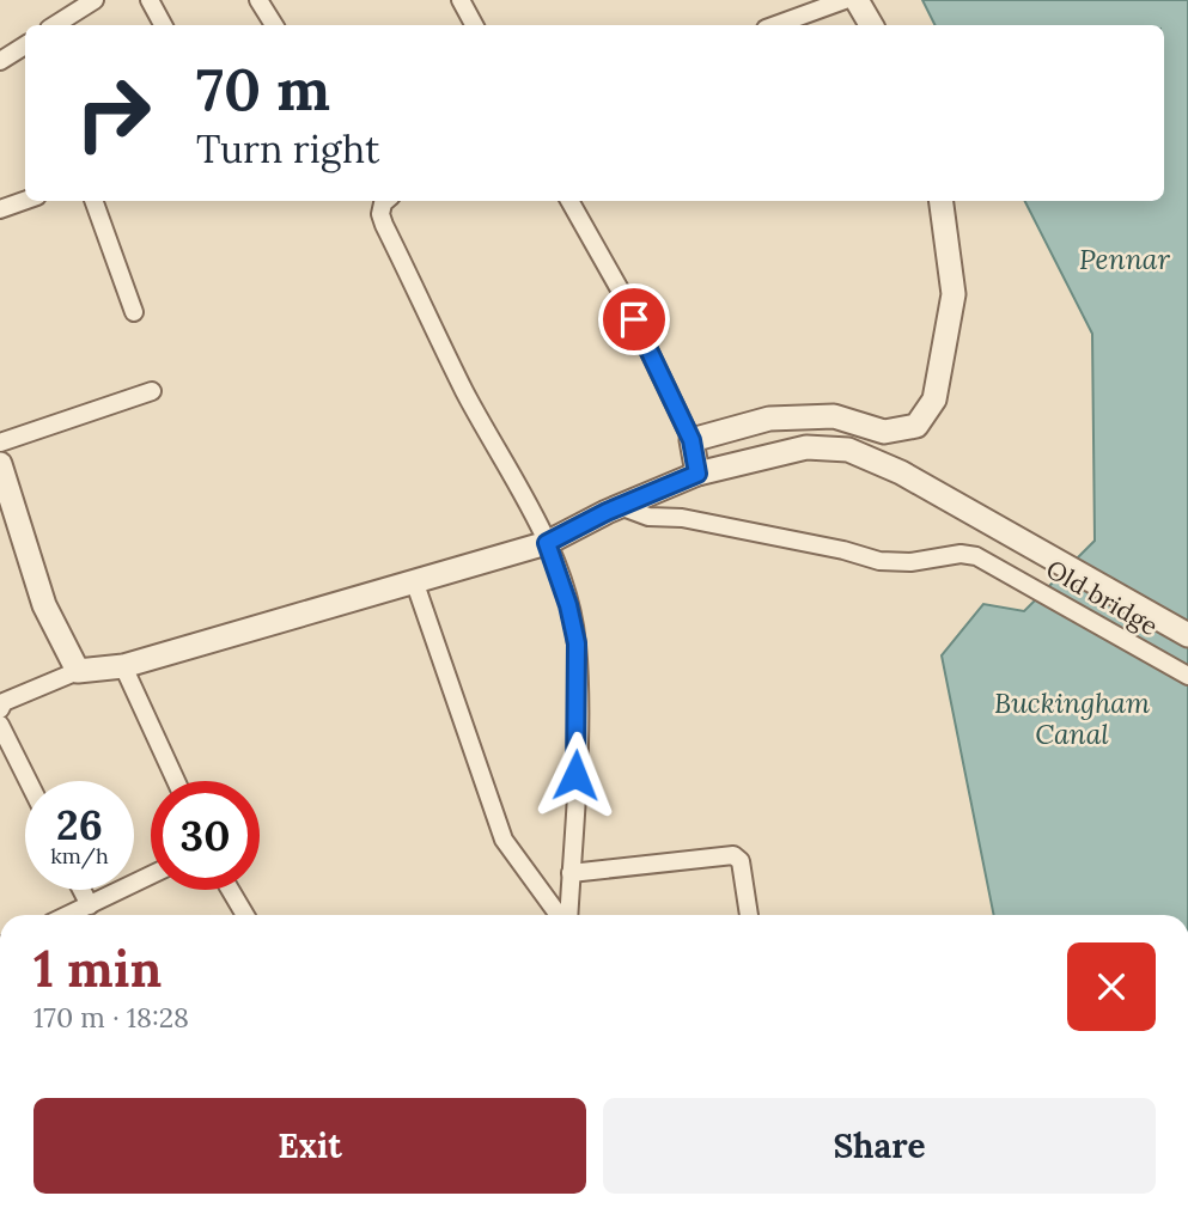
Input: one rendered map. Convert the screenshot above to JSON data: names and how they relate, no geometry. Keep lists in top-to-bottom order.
{
  "streets": {
    "street": ["Old bridge"]
  },
  "water": ["Pennar", "Buckingham Canal"],
  "page": {
    "turn": ["70 m", "Turn right"],
    "speed": "26 km/h",
    "limit": "30",
    "heading": ["1 min", "170 m · 18:28"],
    "buttons": ["Exit", "Share"]
  }
}
